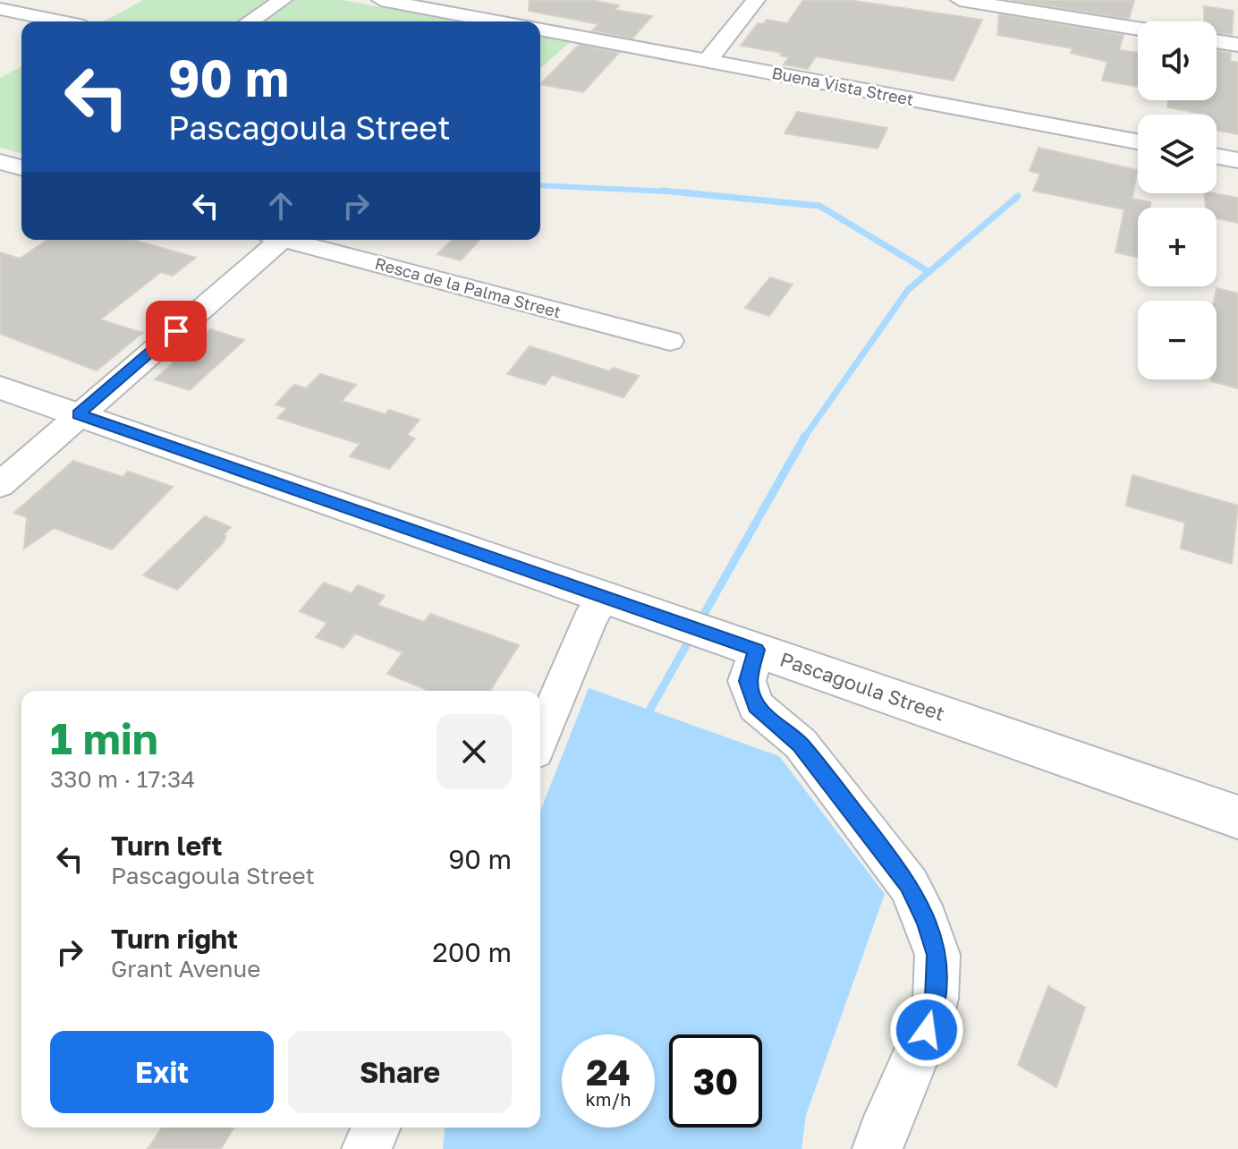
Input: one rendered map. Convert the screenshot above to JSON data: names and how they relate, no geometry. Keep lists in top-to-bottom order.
{
  "streets": {
    "street": ["Buena Vista Street", "Resca de la Palma Street", "Pascagoula Street"]
  },
  "page": {
    "map_buttons": ["+", "−"],
    "turn": ["90 m", "Pascagoula Street"],
    "heading": ["1 min", "330 m · 17:34"],
    "list": [
      {
        "name": "Turn left",
        "note": "Pascagoula Street",
        "value": "90 m"
      },
      {
        "name": "Turn right",
        "note": "Grant Avenue",
        "value": "200 m"
      }
    ],
    "buttons": ["Exit", "Share"],
    "speed": "24 km/h",
    "limit": "30"
  }
}
